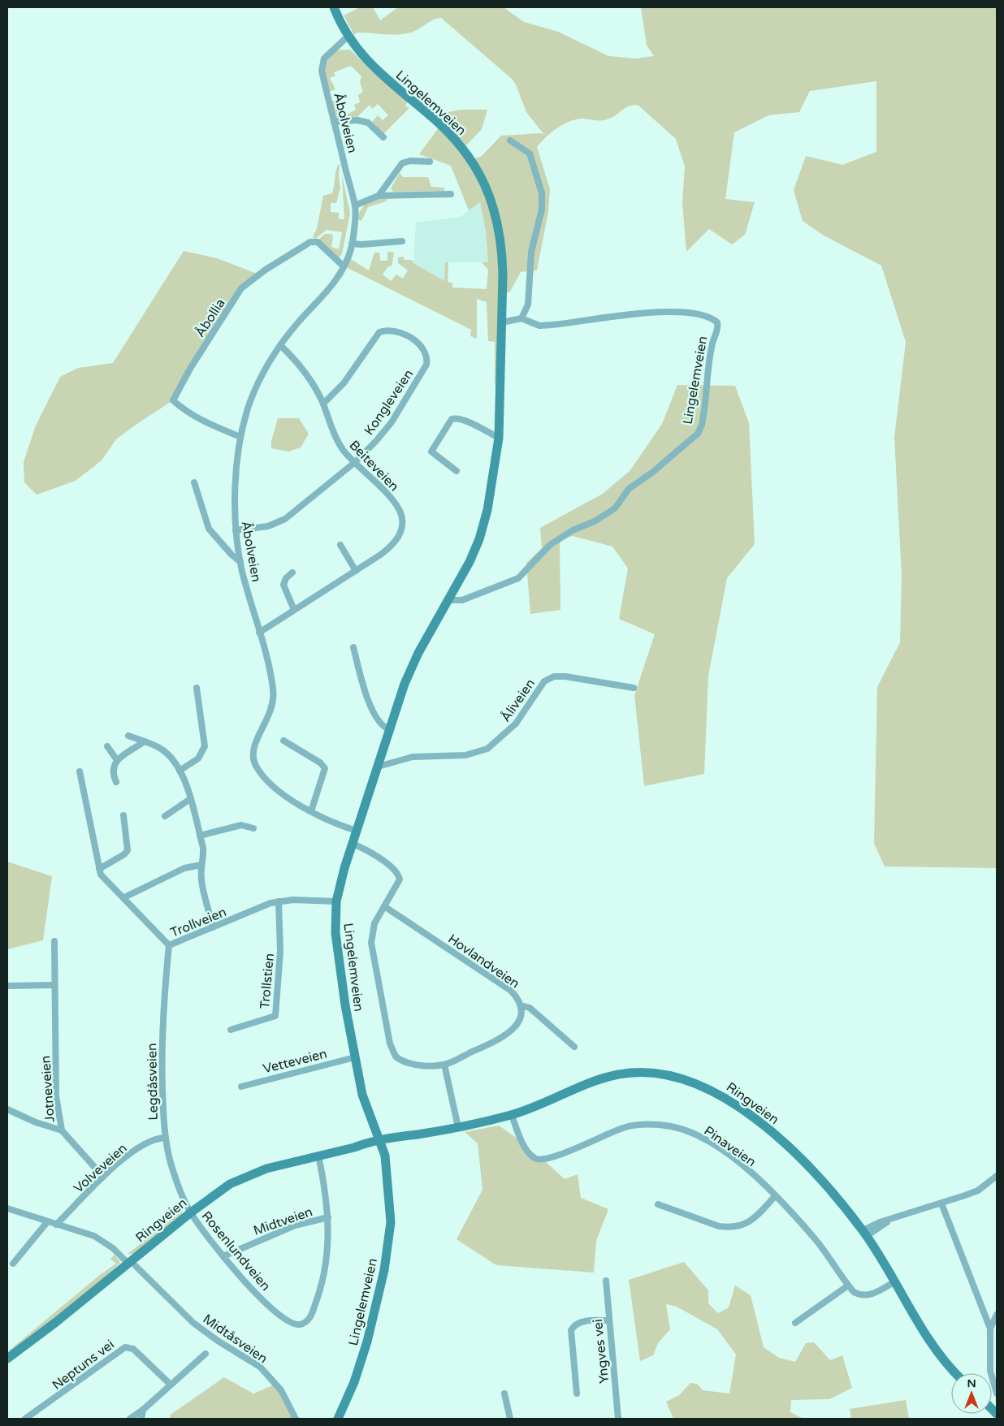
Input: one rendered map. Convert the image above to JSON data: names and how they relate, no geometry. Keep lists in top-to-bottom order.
{
  "streets": {
    "main road": ["Lingelemveien", "Ringveien"],
    "street": [
      "Åbolveien",
      "Åbollia",
      "Kongleveien",
      "Beiteveien",
      "Åliveien",
      "Trollveien",
      "Hovlandveien",
      "Trollstien",
      "Vetteveien",
      "Legdåsveien",
      "Jotneveien",
      "Pinaveien",
      "Volveveien",
      "Midtveien",
      "Rosenlundveien",
      "Midtåsveien",
      "Yngves vei",
      "Neptuns vei"
    ]
  },
  "crossings": [
    ["Lingelemveien", "Åbolveien"],
    ["Lingelemveien", "Åliveien"],
    ["Lingelemveien", "Trollveien"],
    ["Lingelemveien", "Hovlandveien"],
    ["Lingelemveien", "Vetteveien"],
    ["Lingelemveien", "Ringveien"],
    ["Åbolveien", "Åbollia"],
    ["Åbolveien", "Kongleveien"],
    ["Åbolveien", "Beiteveien"],
    ["Kongleveien", "Beiteveien"],
    ["Trollveien", "Trollstien"],
    ["Trollveien", "Legdåsveien"],
    ["Legdåsveien", "Ringveien"],
    ["Legdåsveien", "Volveveien"],
    ["Legdåsveien", "Rosenlundveien"],
    ["Jotneveien", "Volveveien"],
    ["Ringveien", "Pinaveien"],
    ["Ringveien", "Rosenlundveien"],
    ["Ringveien", "Midtåsveien"],
    ["Volveveien", "Midtåsveien"],
    ["Midtveien", "Rosenlundveien"]
  ],
  "north": "top"
}
